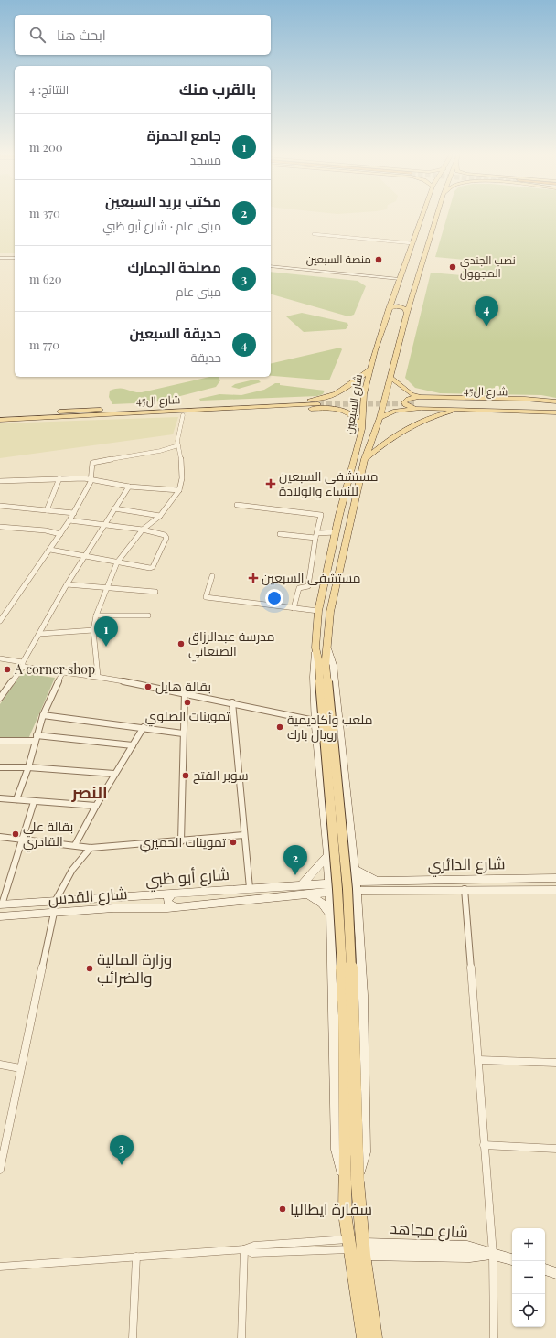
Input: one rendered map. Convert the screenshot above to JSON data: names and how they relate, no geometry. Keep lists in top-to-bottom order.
{
  "streets": {
    "main road": [
      "شارع ال45",
      "شارع السبعين",
      "شارع الدائري",
      "شارع أبو ظبي",
      "شارع القدس",
      "شارع مجاهد"
    ]
  },
  "crossings": [
    ["شارع الدائري", "شارع أبو ظبي"]
  ],
  "districts": ["النصر"],
  "places": {
    "other": [
      "منصة السبعين",
      "نصب الجندي المجهول",
      "مدرسة عبدالرزاق الصنعاني",
      "A corner shop",
      "بقالة هايل",
      "تموينات الصلوي",
      "ملعب وأكاديمية رويال بارك",
      "سوبر الفتح",
      "بقالة علي القادري",
      "تموينات الحميري",
      "وزارة المالية والضرائب",
      "سفارة ايطاليا"
    ],
    "health": ["مستشفى السبعين للنساء والولادة", "مستشفى السبعين"]
  },
  "page": {
    "search": "ابحث هنا",
    "heading": ["بالقرب منك", "النتائج: 4"],
    "list": [
      {
        "mark": "1",
        "name": "جامع الحمزة",
        "note": "مسجد",
        "value": "200 m"
      },
      {
        "mark": "2",
        "name": "مكتب بريد السبعين",
        "note": "مبنى عام · شارع أبو ظبي",
        "value": "370 m"
      },
      {
        "mark": "3",
        "name": "مصلحة الجمارك",
        "note": "مبنى عام",
        "value": "620 m"
      },
      {
        "mark": "4",
        "name": "حديقة السبعين",
        "note": "حديقة",
        "value": "770 m"
      }
    ],
    "pins": [
      "4",
      "1",
      "2",
      "3"
    ],
    "map_buttons": ["+", "−"]
  }
}
